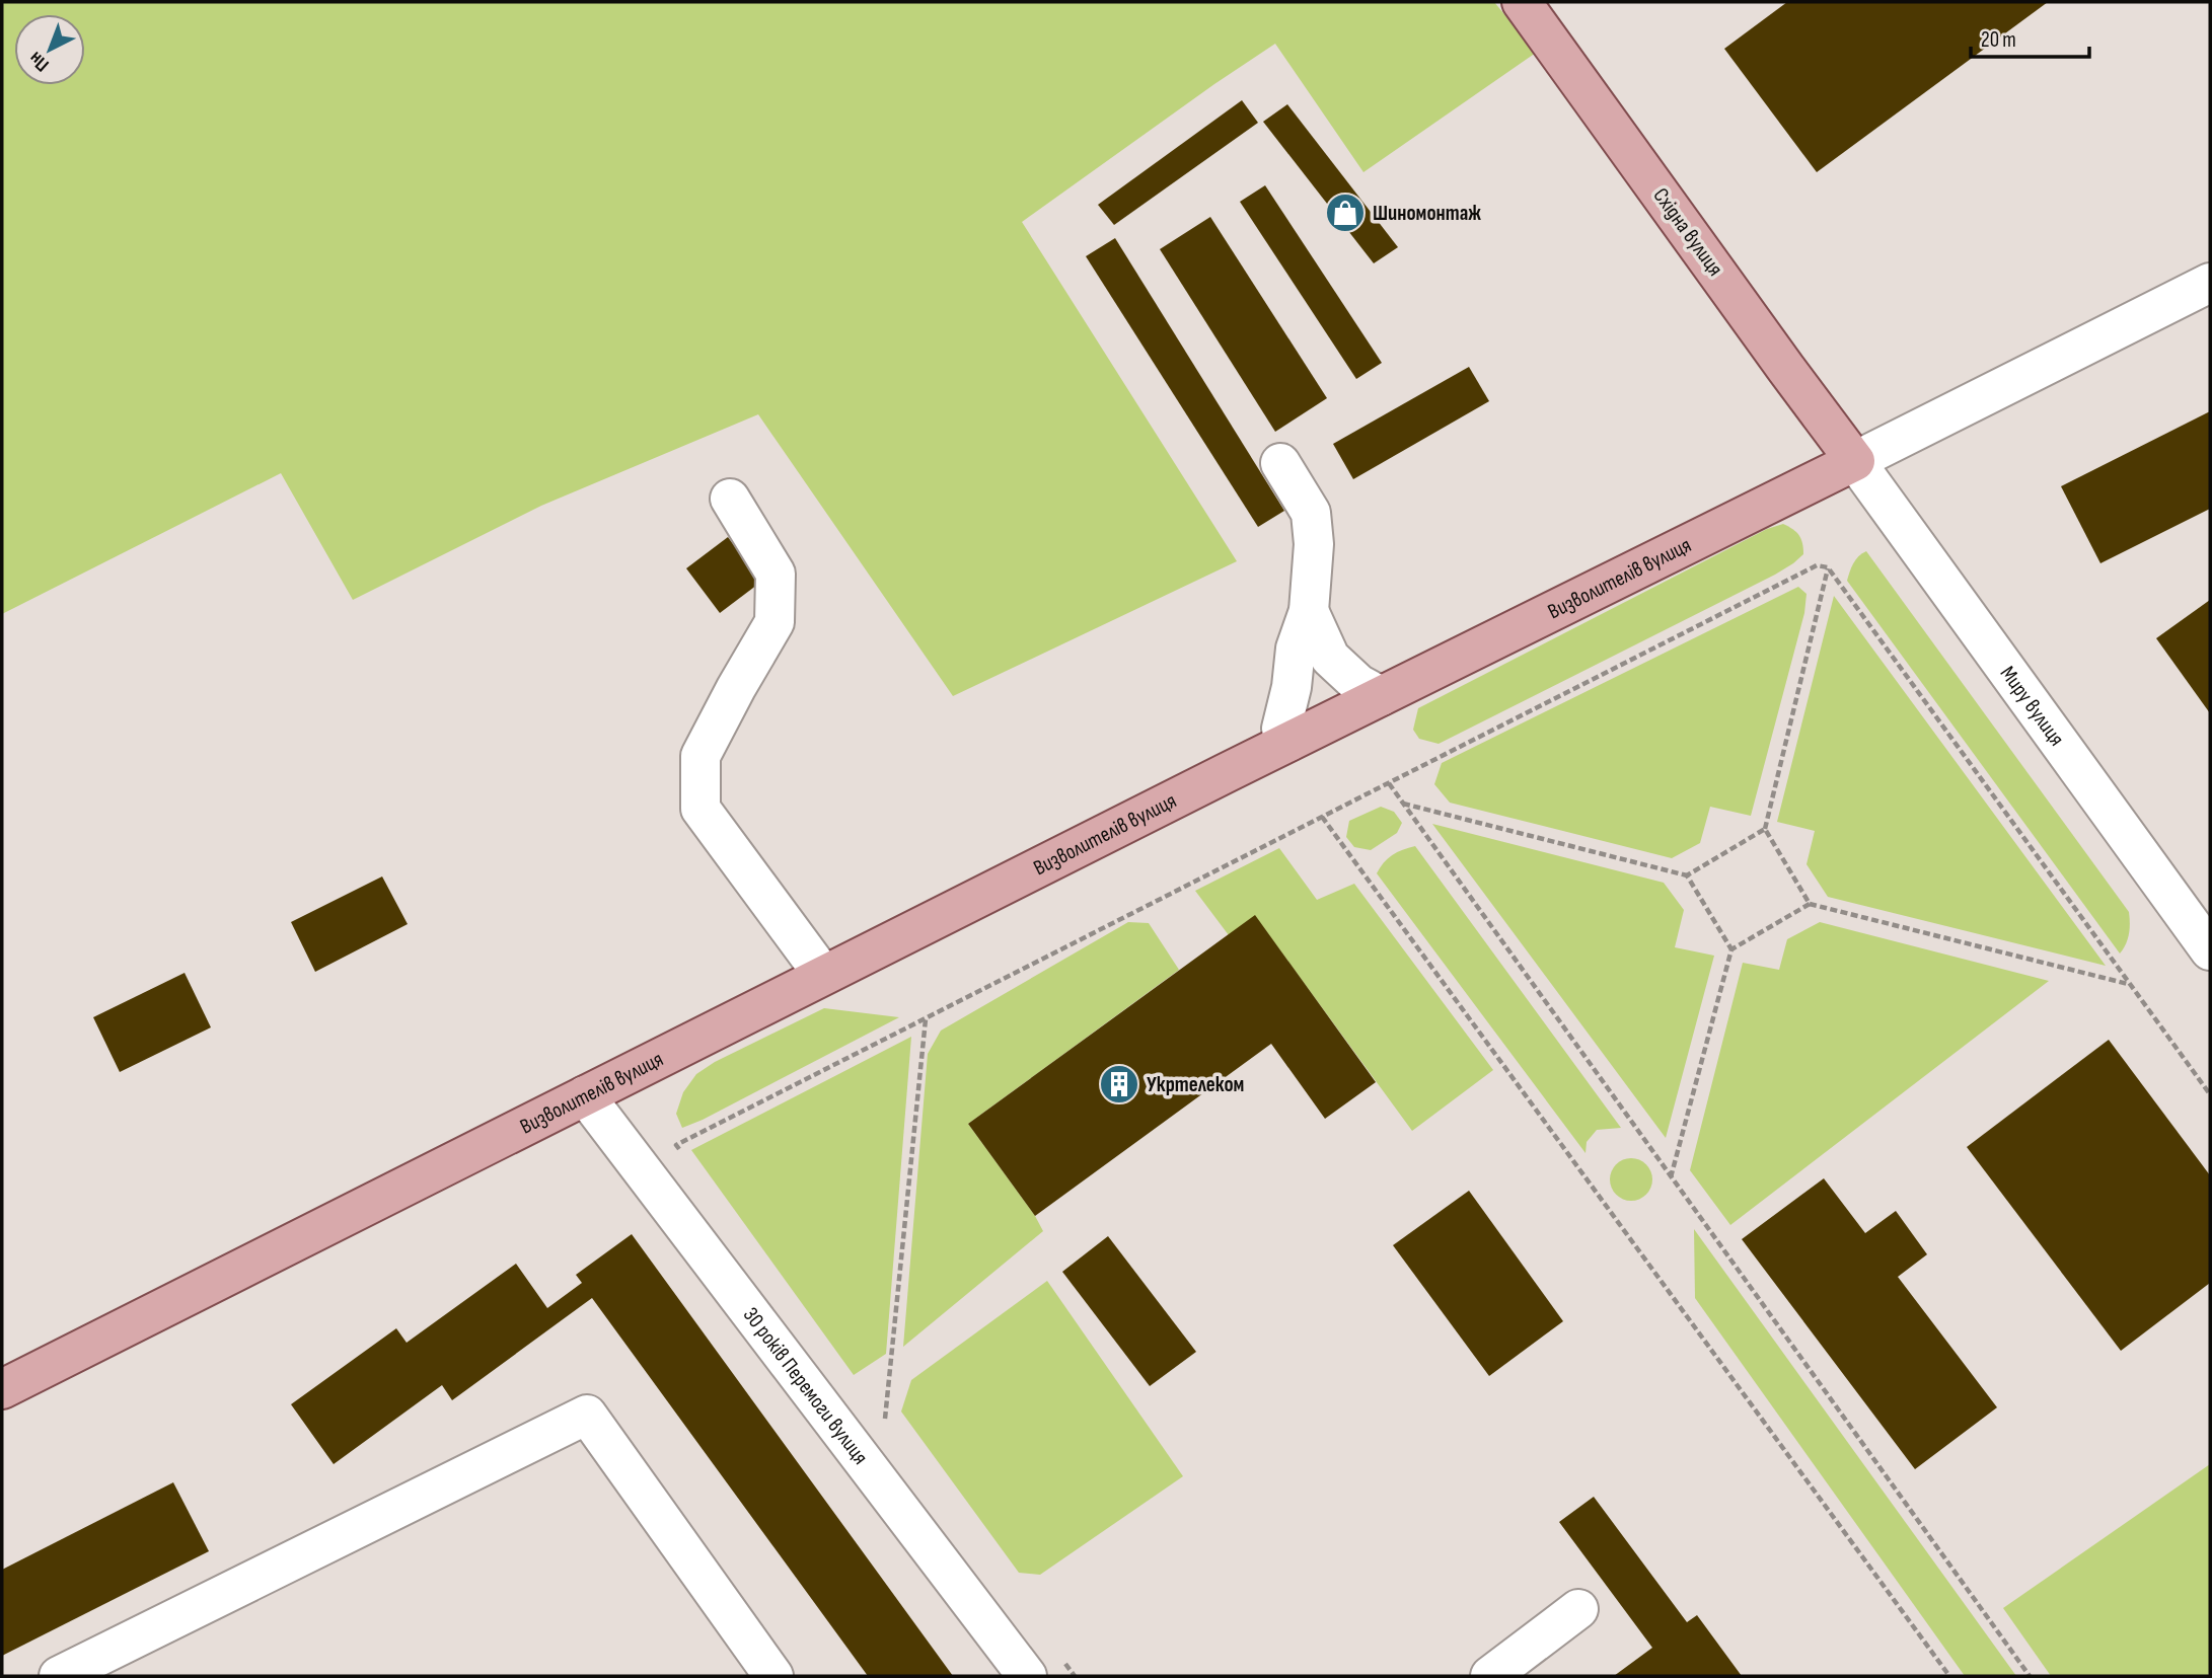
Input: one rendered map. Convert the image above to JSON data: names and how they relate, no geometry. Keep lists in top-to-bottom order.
{
  "streets": {
    "main road": ["Східна вулиця", "Визволителів вулиця"],
    "street": ["Миру вулиця", "30 років Перемоги вулиця"]
  },
  "crossings": [
    ["Східна вулиця", "Визволителів вулиця"],
    ["Східна вулиця", "Миру вулиця"],
    ["Визволителів вулиця", "Миру вулиця"],
    ["Визволителів вулиця", "30 років Перемоги вулиця"]
  ],
  "places": {
    "shop": ["Шиномонтаж"],
    "building": ["Укртелеком"]
  },
  "scale_bar": "20 m",
  "north": "bottom left"
}
